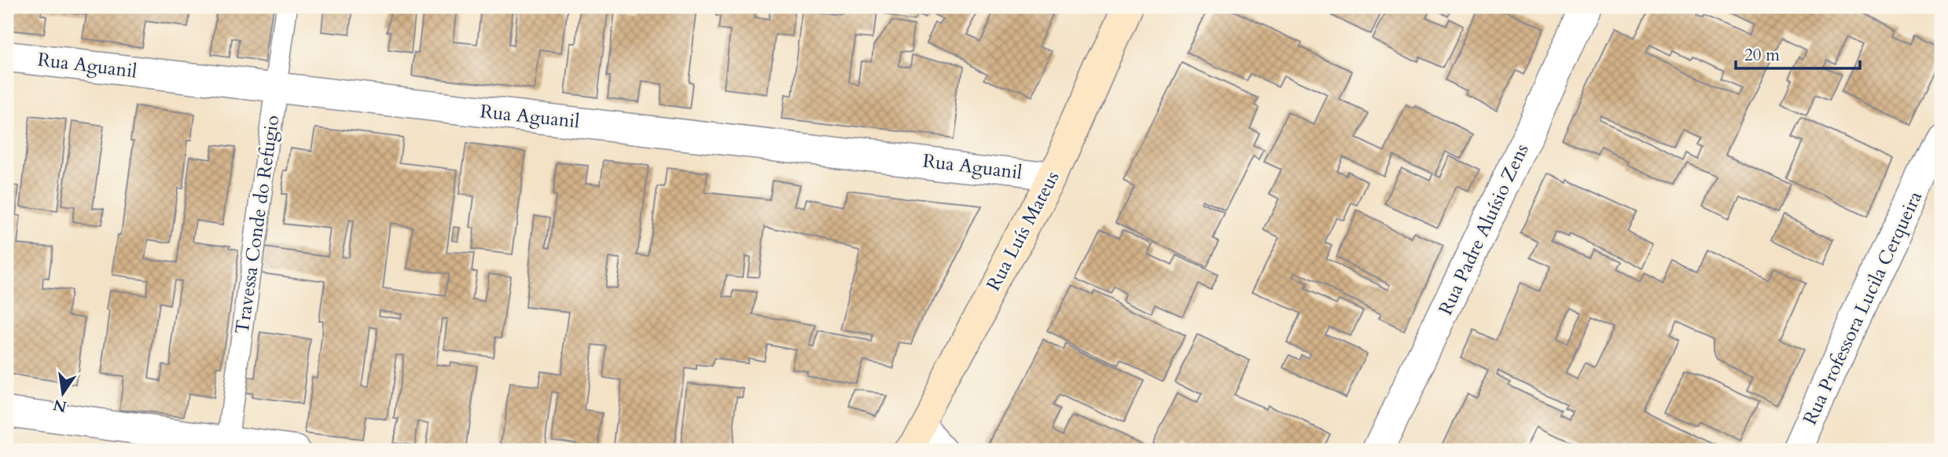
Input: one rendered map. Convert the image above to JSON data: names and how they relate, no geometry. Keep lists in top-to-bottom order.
{
  "streets": {
    "main road": ["Rua Luís Mateus"],
    "street": ["Rua Aguanil", "Rua Padre Aluísio Zens", "Rua Professora Lucila Cerqueira"],
    "lane": ["Travessa Conde do Refugio"]
  },
  "crossings": [
    ["Rua Aguanil", "Travessa Conde do Refugio"],
    ["Rua Aguanil", "Rua Luís Mateus"]
  ],
  "scale_bar": "20 m",
  "north": "bottom"
}
